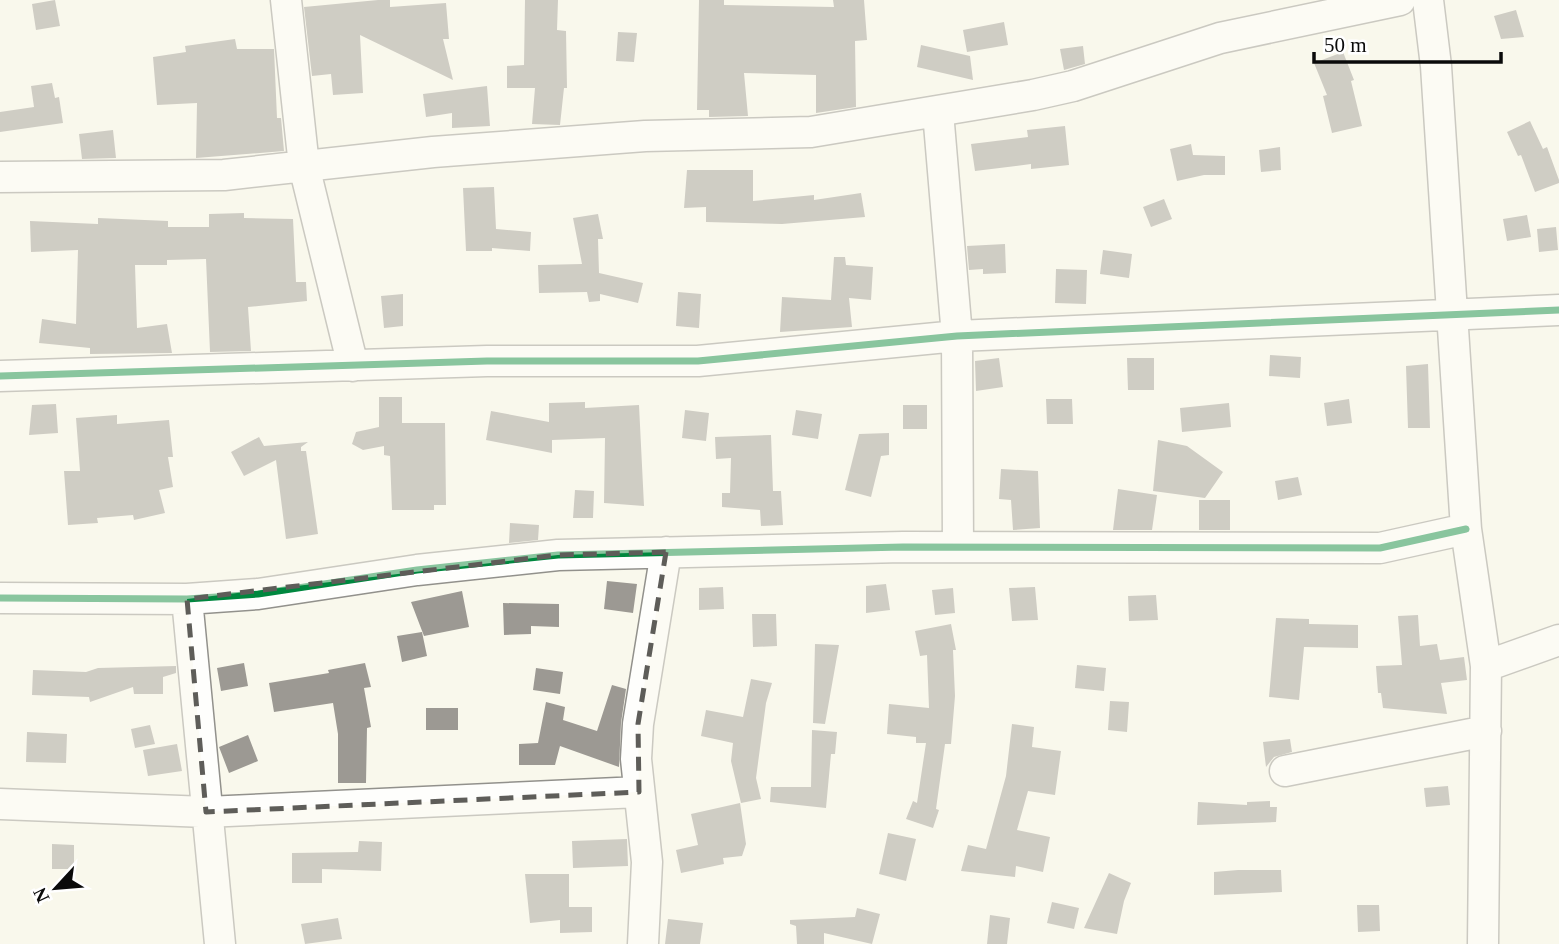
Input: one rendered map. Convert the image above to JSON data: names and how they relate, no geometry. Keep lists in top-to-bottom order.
{
  "scale_bar": "50 m",
  "north": "bottom left"
}
